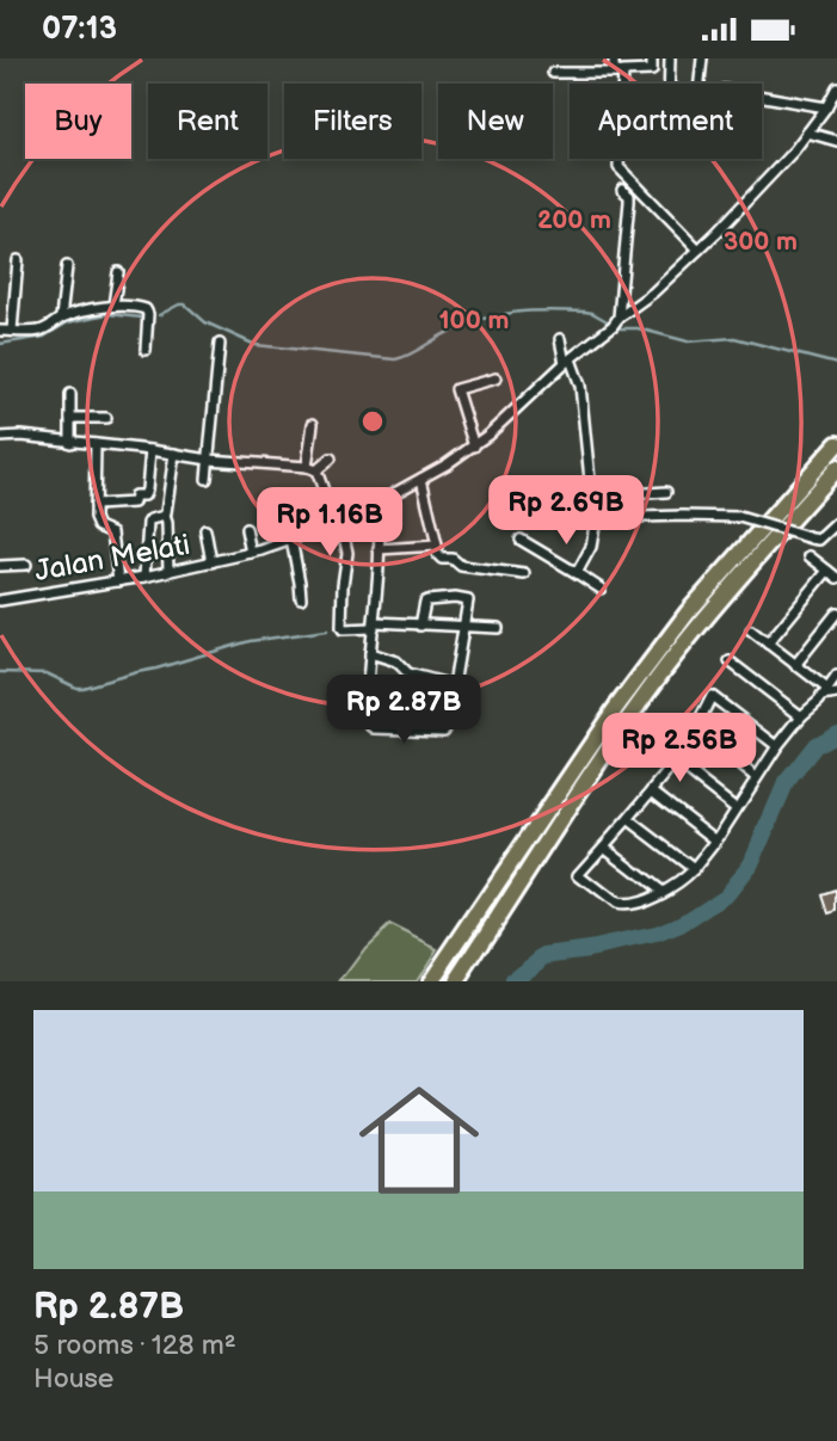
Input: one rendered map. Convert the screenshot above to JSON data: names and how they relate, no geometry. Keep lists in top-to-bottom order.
{
  "streets": {
    "street": ["Jalan Melati"]
  },
  "page": {
    "status": "07:13",
    "chip": [
      "Buy",
      "Rent",
      "Filters",
      "New",
      "Apartment"
    ],
    "price": [
      "Rp 2.69B",
      "Rp 1.16B",
      "Rp 2.87B",
      "Rp 2.56B"
    ],
    "list": [
      {
        "name": "Rp 2.87B",
        "note": "5 rooms · 128 m² · House"
      }
    ]
  },
  "rings": ["200 m", "300 m", "100 m"]
}
